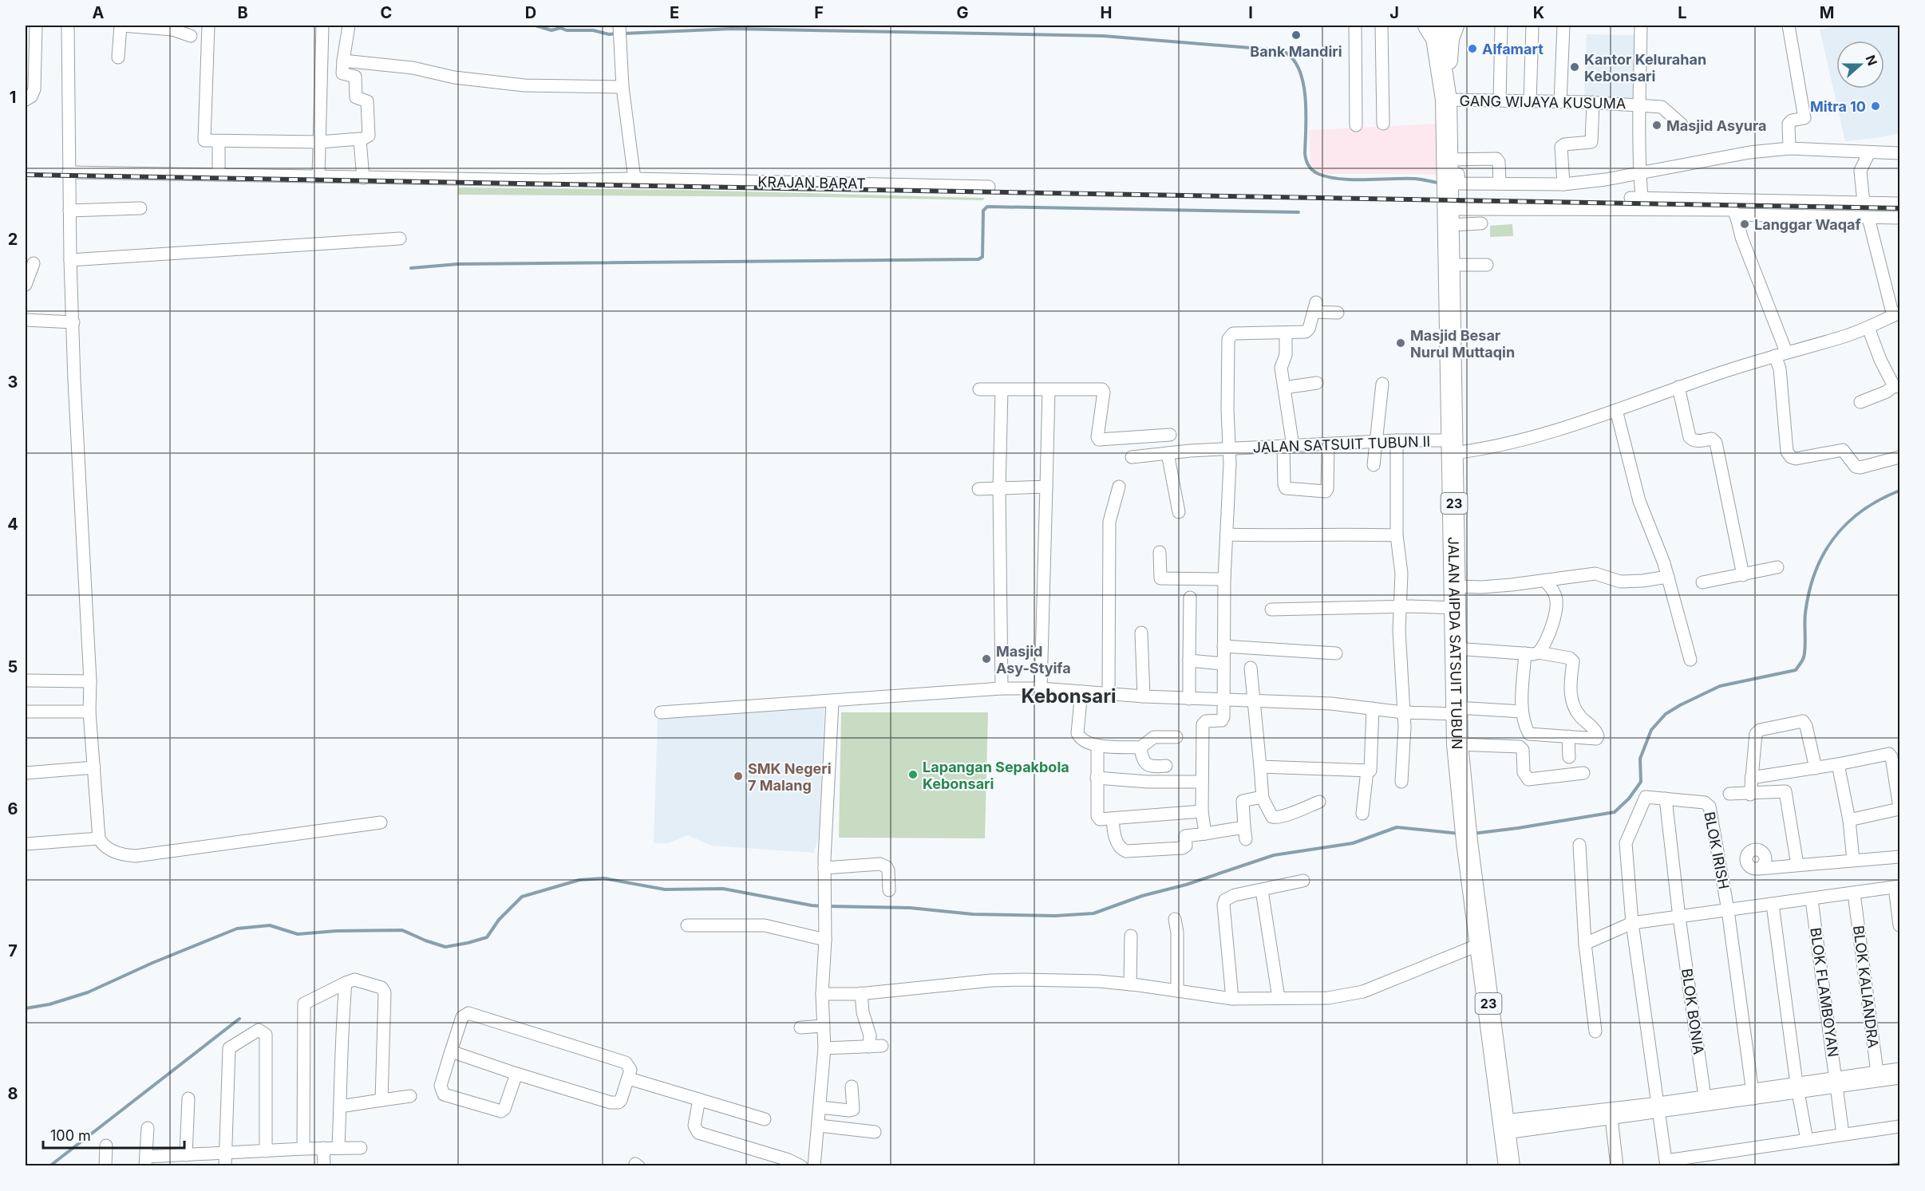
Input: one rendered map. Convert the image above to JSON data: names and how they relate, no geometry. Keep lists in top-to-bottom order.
{
  "streets": {
    "highway": ["23", "JALAN AIPDA SATSUIT TUBUN"],
    "street": [
      "GANG WIJAYA KUSUMA",
      "KRAJAN BARAT",
      "JALAN SATSUIT TUBUN II",
      "BLOK IRISH",
      "BLOK KALIANDRA",
      "BLOK FLAMBOYAN",
      "BLOK BONIA"
    ]
  },
  "crossings": [
    ["GANG WIJAYA KUSUMA", "JALAN AIPDA SATSUIT TUBUN"],
    ["JALAN SATSUIT TUBUN II", "JALAN AIPDA SATSUIT TUBUN"],
    ["BLOK IRISH", "BLOK BONIA"]
  ],
  "districts": ["Kebonsari"],
  "places": [
    "Bank Mandiri",
    "Alfamart",
    "Kantor Kelurahan Kebonsari",
    "Mitra 10",
    "Masjid Asyura",
    "Langgar Waqaf",
    "Masjid Besar Nurul Muttaqin",
    "Masjid Asy-Styifa",
    "Lapangan Sepakbola Kebonsari",
    "SMK Negeri 7 Malang"
  ],
  "scale_bar": "100 m",
  "north": "right",
  "grid": {
    "columns": [
      "A",
      "B",
      "C",
      "D",
      "E",
      "F",
      "G",
      "H",
      "I",
      "J",
      "K",
      "L",
      "M"
    ],
    "rows": [
      "1",
      "2",
      "3",
      "4",
      "5",
      "6",
      "7",
      "8"
    ]
  }
}
